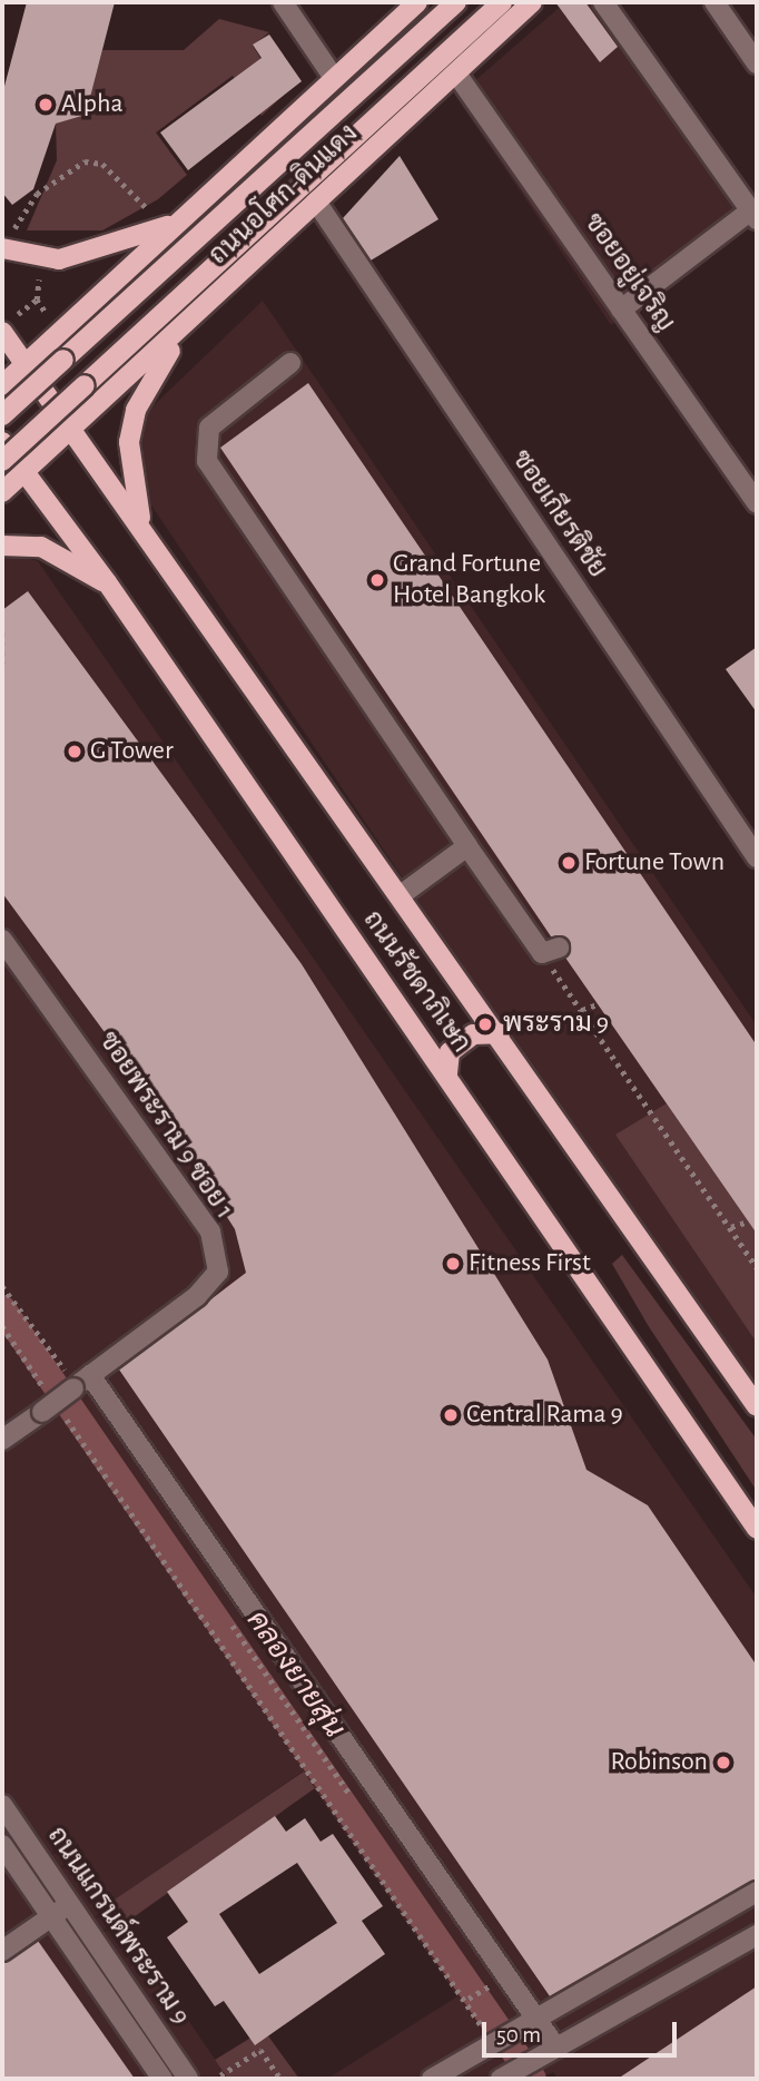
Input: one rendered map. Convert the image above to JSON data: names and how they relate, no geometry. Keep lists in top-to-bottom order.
{
  "streets": {
    "main road": ["ถนนอโศก-ดินแดง", "ถนนรัชดาภิเษก"],
    "street": [
      "ซอยอยู่เจริญ",
      "ซอยเกียรติชัย",
      "ซอยพระราม 9 ซอย 1",
      "ถนนแกรนด์พระราม 9"
    ]
  },
  "crossings": [
    ["ถนนอโศก-ดินแดง", "ซอยอยู่เจริญ"],
    ["ถนนอโศก-ดินแดง", "ซอยเกียรติชัย"],
    ["ถนนอโศก-ดินแดง", "ถนนรัชดาภิเษก"]
  ],
  "water": ["คลองยายสุ่น"],
  "places": [
    "Alpha",
    "Grand Fortune Hotel Bangkok",
    "G Tower",
    "Fortune Town",
    "พระราม 9",
    "Fitness First",
    "Central Rama 9",
    "Robinson"
  ],
  "scale_bar": "50 m"
}
